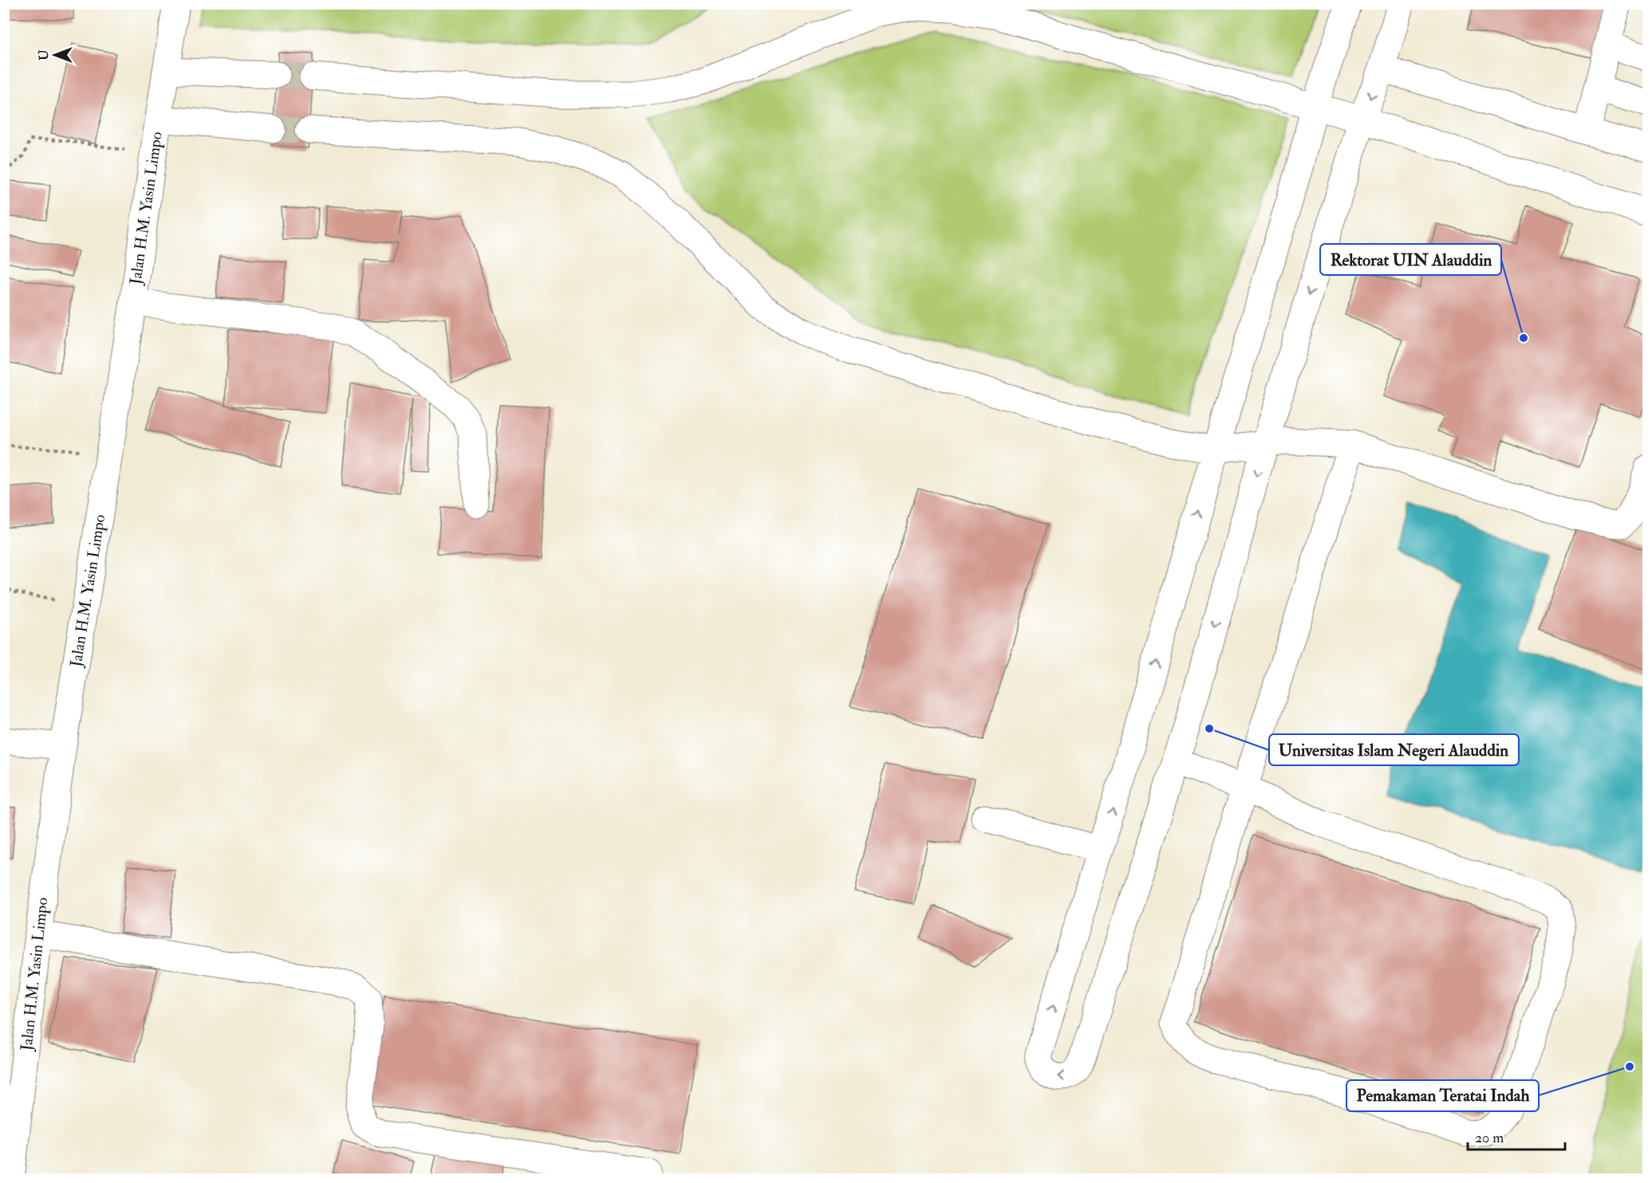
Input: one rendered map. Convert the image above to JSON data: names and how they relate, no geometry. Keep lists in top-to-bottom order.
{
  "streets": {
    "main road": ["Jalan H.M. Yasin Limpo"]
  },
  "places": ["Rektorat UIN Alauddin", "Universitas Islam Negeri Alauddin", "Pemakaman Teratai Indah"],
  "scale_bar": "20 m",
  "north": "left"
}
